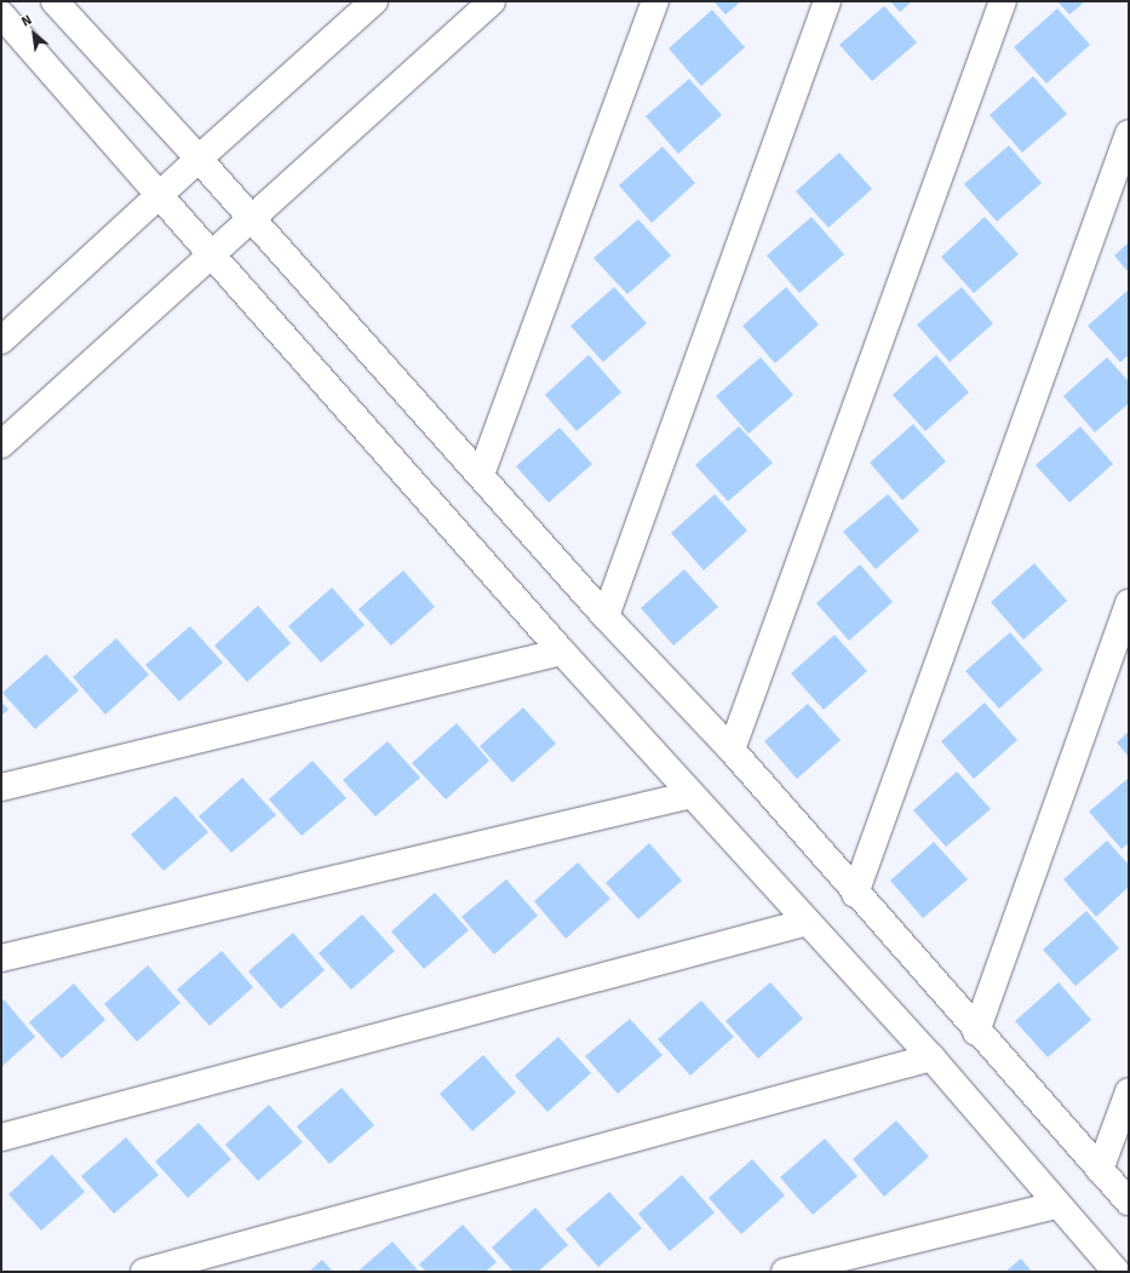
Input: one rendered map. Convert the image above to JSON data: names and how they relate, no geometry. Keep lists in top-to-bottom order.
{
  "north": "top left"
}
